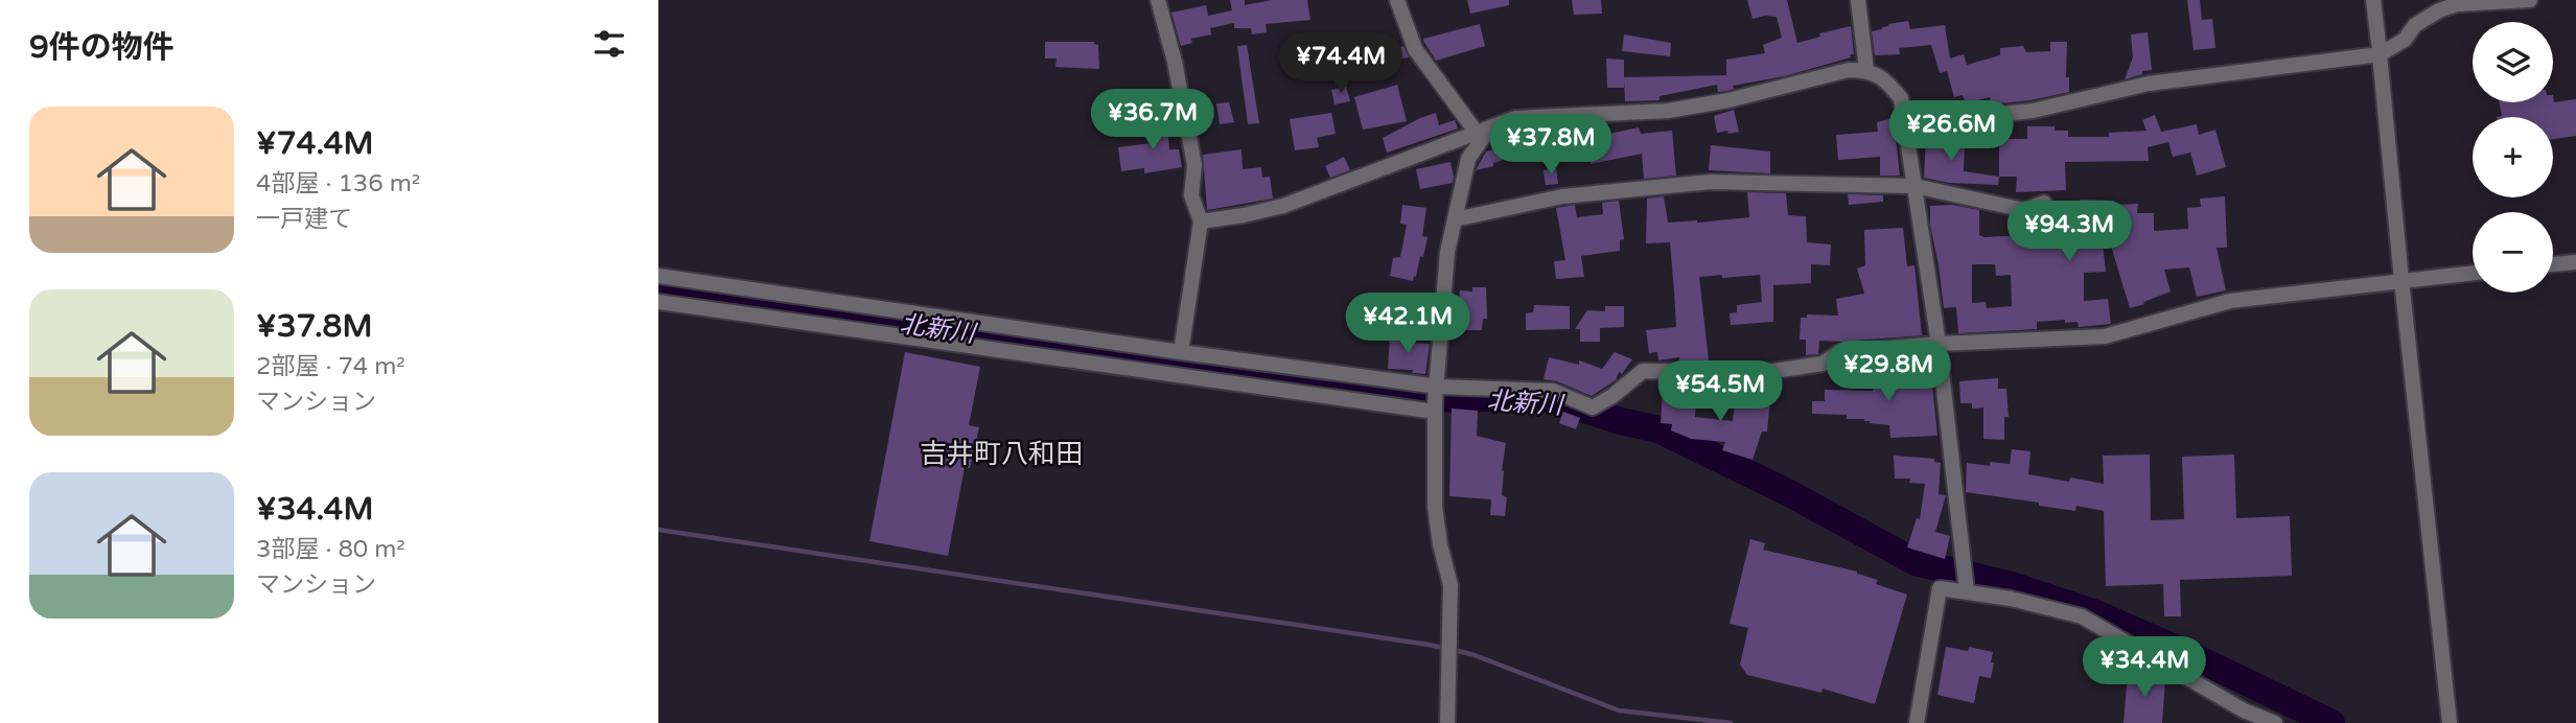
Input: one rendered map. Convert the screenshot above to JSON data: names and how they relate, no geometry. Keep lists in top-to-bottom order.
{
  "districts": ["吉井町八和田"],
  "water": ["北新川"],
  "page": {
    "heading": "9件の物件",
    "map_buttons": ["+", "−"],
    "price": [
      "¥74.4M",
      "¥36.7M",
      "¥26.6M",
      "¥37.8M",
      "¥94.3M",
      "¥42.1M",
      "¥29.8M",
      "¥54.5M",
      "¥34.4M"
    ],
    "list": [
      {
        "name": "¥74.4M",
        "note": "4部屋 · 136 m² · 一戸建て"
      },
      {
        "name": "¥37.8M",
        "note": "2部屋 · 74 m² · マンション"
      },
      {
        "name": "¥34.4M",
        "note": "3部屋 · 80 m² · マンション"
      }
    ]
  }
}
